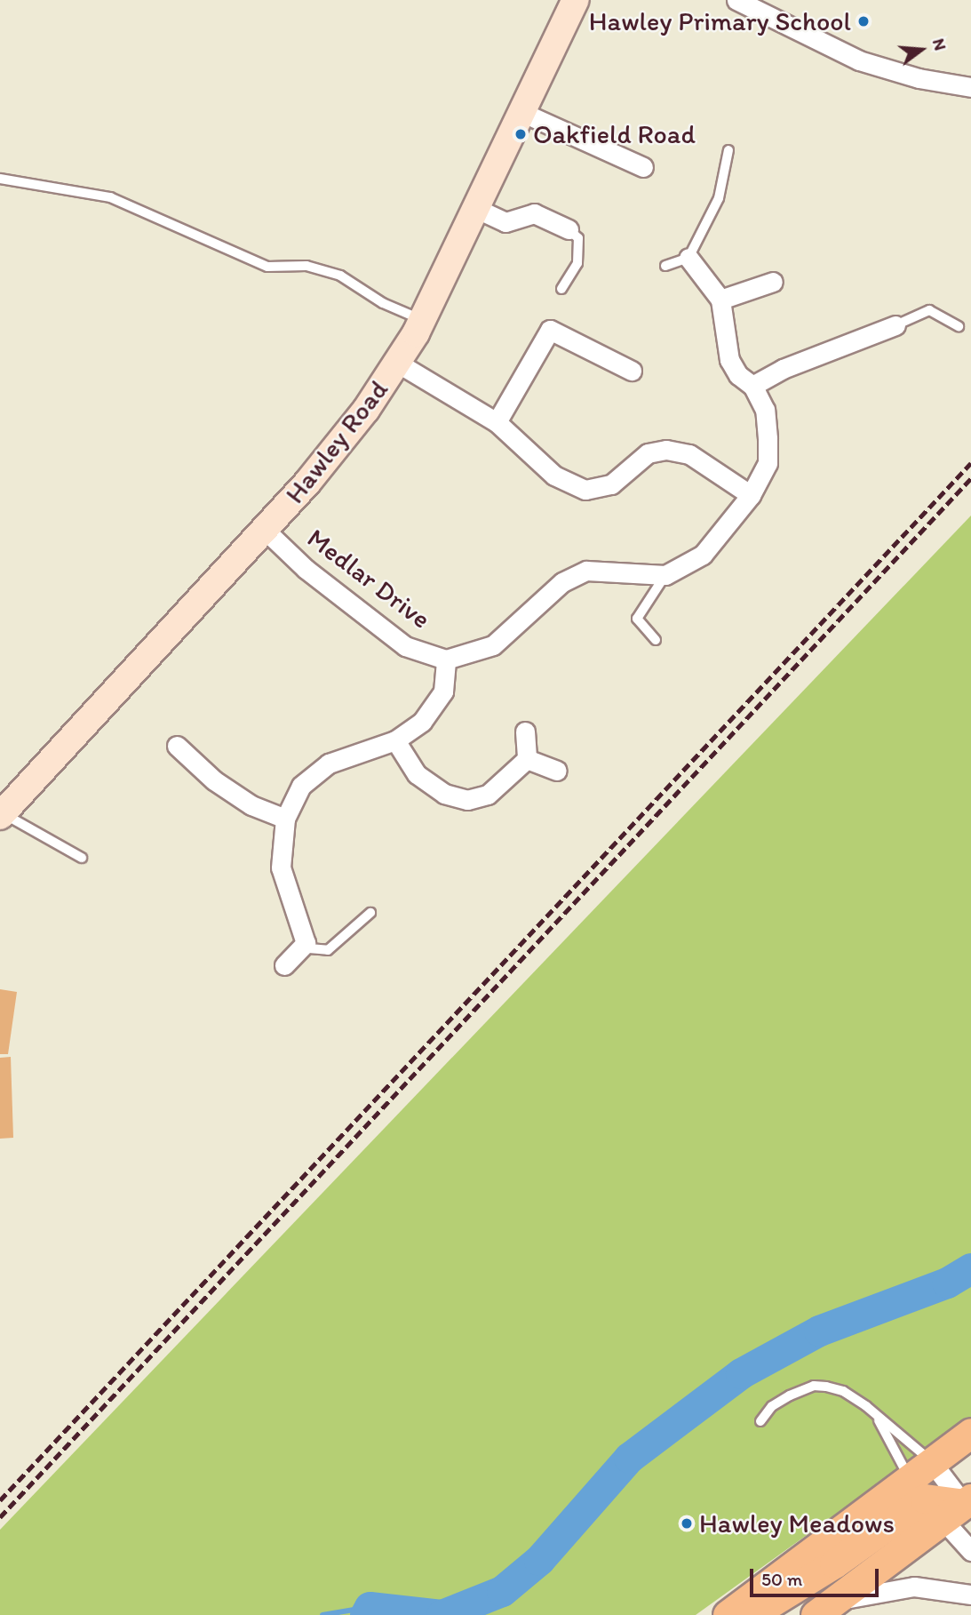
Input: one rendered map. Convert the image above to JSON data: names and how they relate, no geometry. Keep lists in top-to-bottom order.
{
  "streets": {
    "main road": ["Hawley Road"],
    "street": ["Medlar Drive"]
  },
  "crossings": [
    ["Hawley Road", "Medlar Drive"]
  ],
  "places": ["Hawley Primary School", "Oakfield Road", "Hawley Meadows"],
  "scale_bar": "50 m",
  "north": "right"
}
